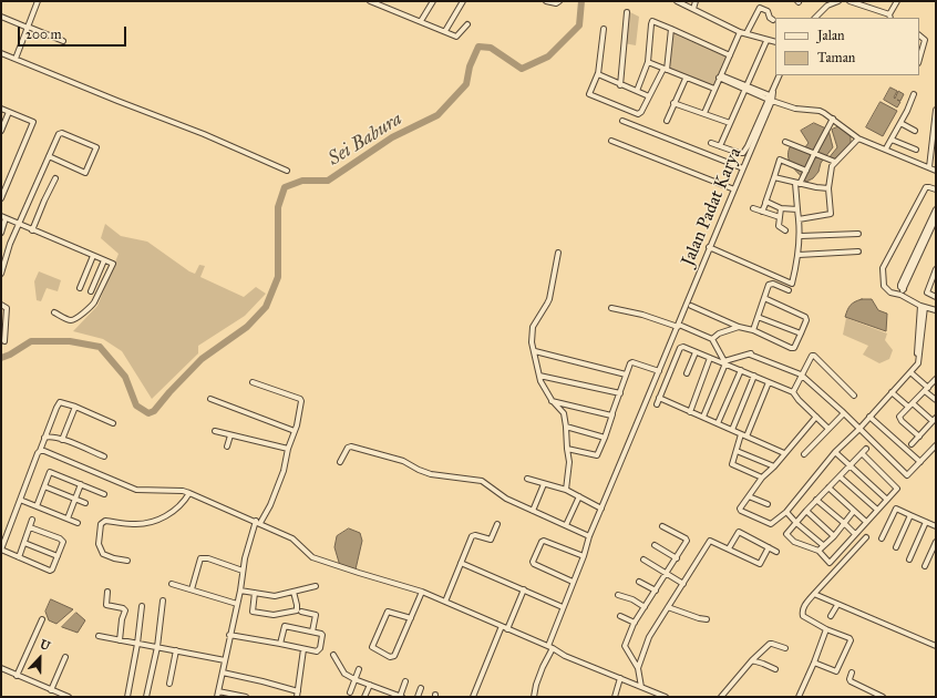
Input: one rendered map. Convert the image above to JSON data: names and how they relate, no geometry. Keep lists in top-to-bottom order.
{
  "streets": {
    "street": ["Jalan Padat Karya"]
  },
  "water": ["Sei Babura"],
  "legend": ["Jalan", "Taman"],
  "scale_bar": "200 m",
  "north": "top"
}
